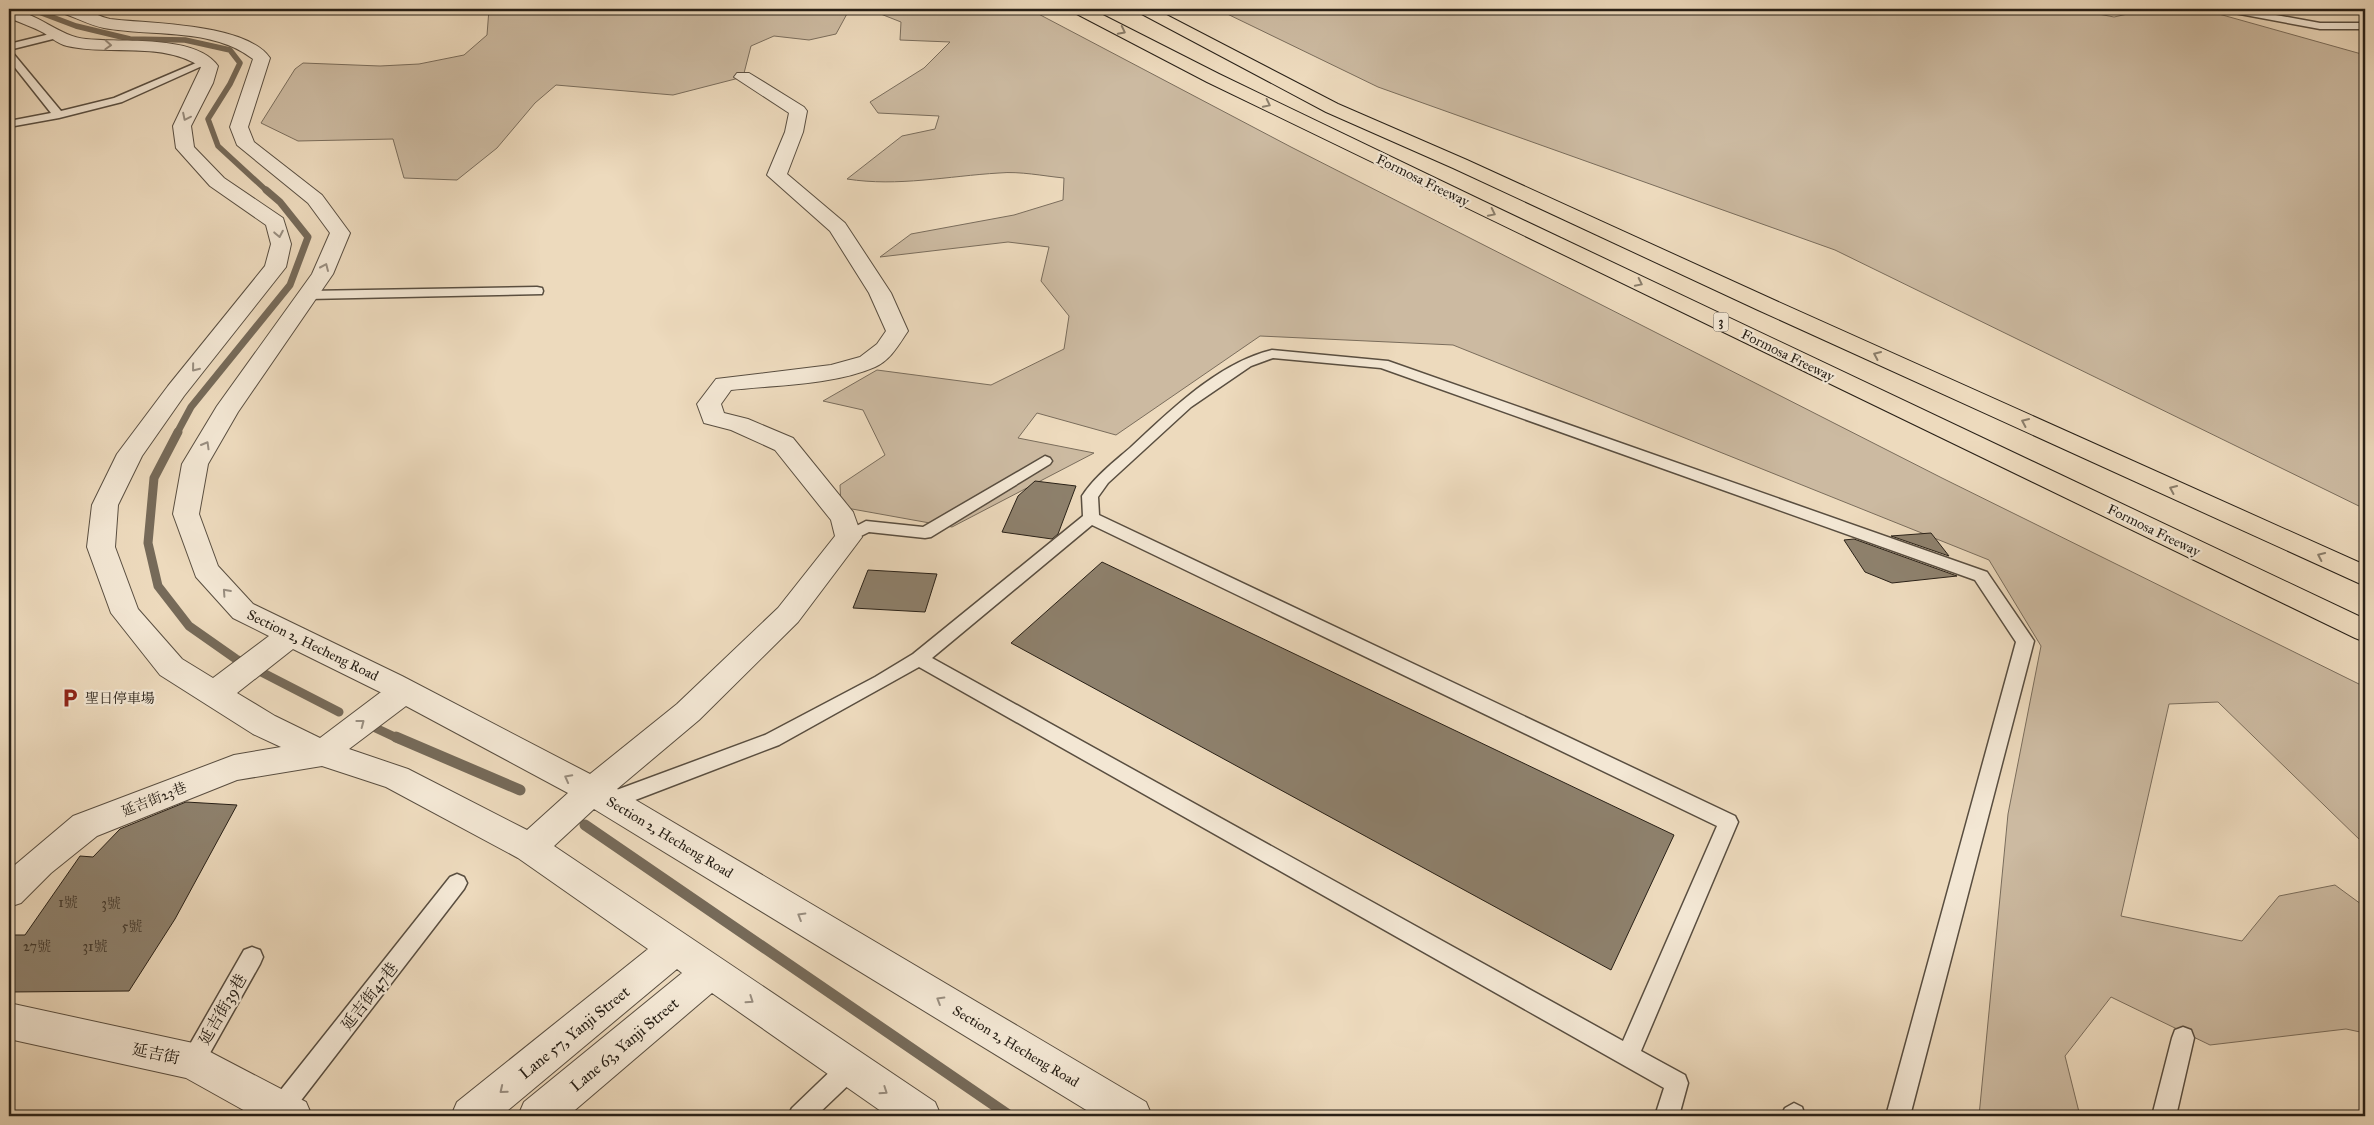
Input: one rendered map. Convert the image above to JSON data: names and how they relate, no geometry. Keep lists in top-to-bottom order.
{
  "streets": {
    "highway": ["Formosa Freeway", "3"],
    "street": [
      "Section 2, Hecheng Road",
      "延吉街23巷",
      "Lane 57, Yanji Street",
      "Lane 63, Yanji Street",
      "延吉街"
    ],
    "lane": ["延吉街47巷", "延吉街39巷"]
  },
  "crossings": [
    ["延吉街47巷", "延吉街"],
    ["延吉街39巷", "延吉街"]
  ],
  "one_way": ["Lane 57, Yanji Street"],
  "places": {
    "parking": ["聖日停車場"]
  },
  "house_numbers": [
    "1號",
    "3號",
    "5號",
    "27號",
    "31號"
  ]
}
